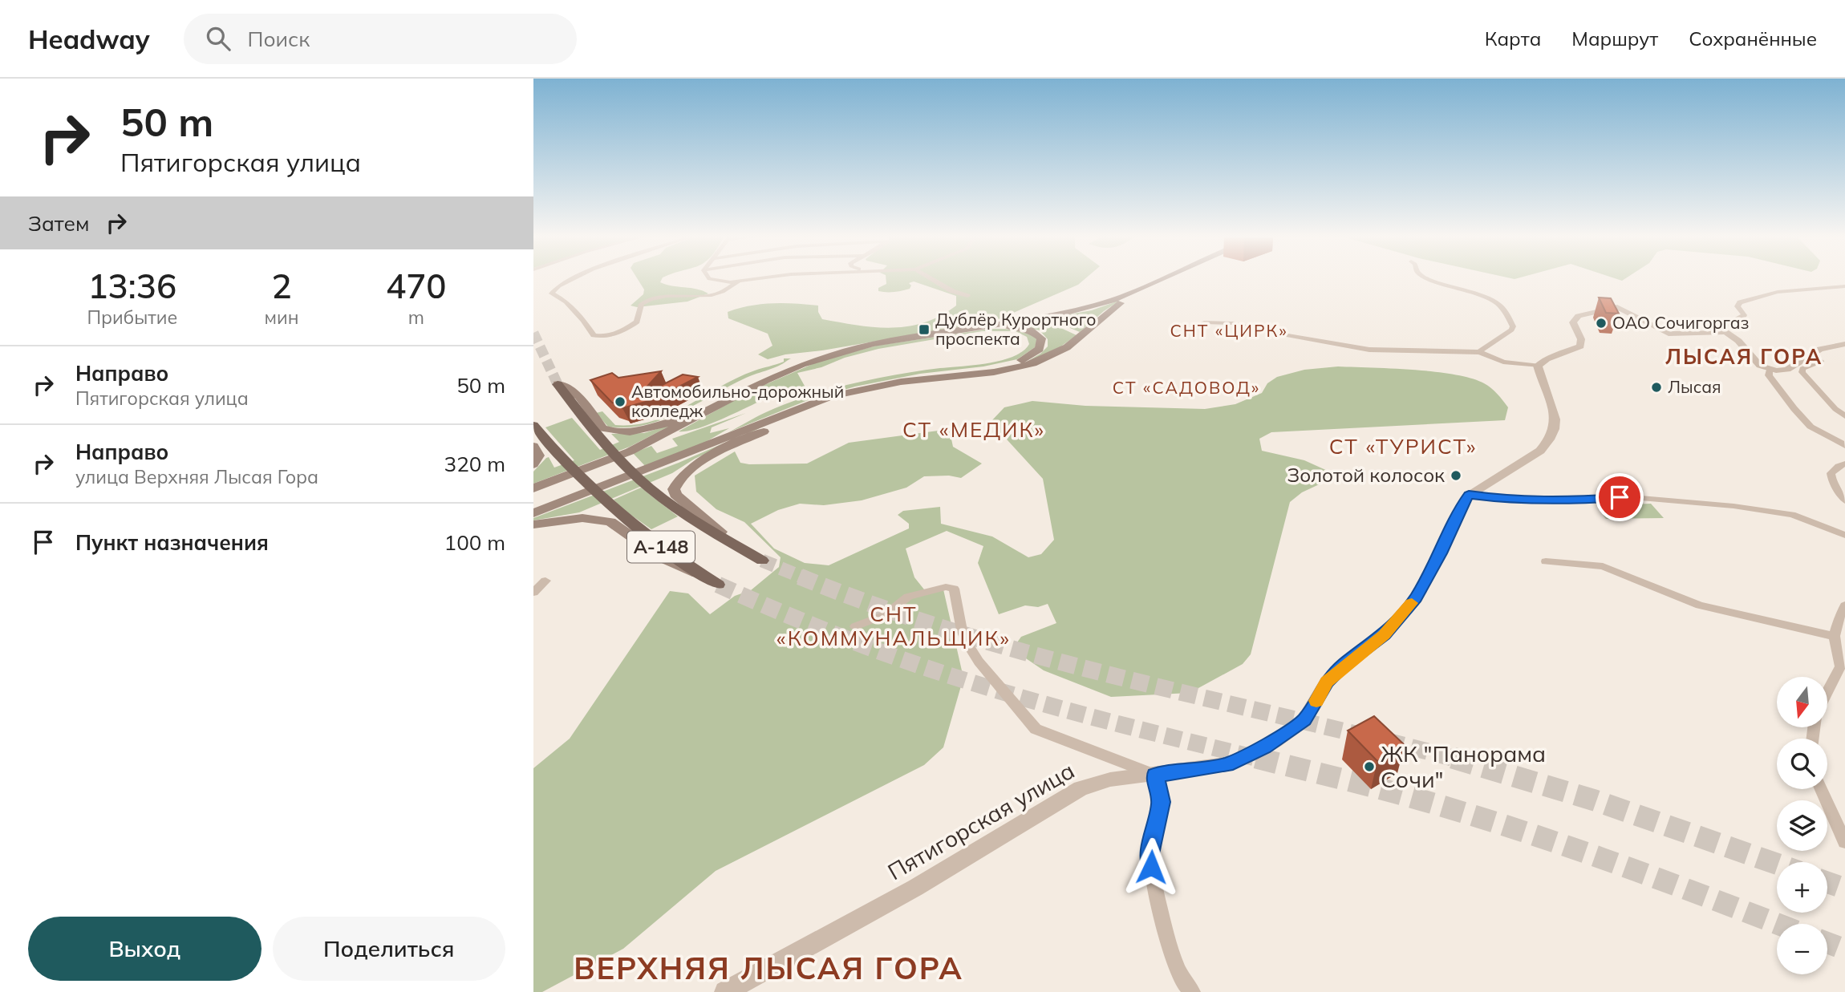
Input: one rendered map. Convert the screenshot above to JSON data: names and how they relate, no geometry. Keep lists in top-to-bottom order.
{
  "streets": {
    "main road": ["А-148"],
    "street": ["Пятигорская улица"]
  },
  "districts": [
    "СНТ «ЦИРК»",
    "ЛЫСАЯ ГОРА",
    "СТ «САДОВОД»",
    "СТ «МЕДИК»",
    "СТ «ТУРИСТ»",
    "СНТ «КОММУНАЛЬЩИК»",
    "ВЕРХНЯЯ ЛЫСАЯ ГОРА"
  ],
  "places": {
    "other": [
      "ОАО Сочигоргаз",
      "Лысая",
      "Автомобильно-дорожный колледж",
      "Золотой колосок",
      "ЖК \"Панорама Сочи\""
    ],
    "transit": ["Дублёр Курортного проспекта"]
  },
  "north": "bottom",
  "page": {
    "header": "Headway",
    "search": "Поиск",
    "nav": ["Карта", "Маршрут", "Сохранённые"],
    "turn": ["50 m", "Пятигорская улица"],
    "then": "Затем",
    "eta": [
      "13:36",
      "Прибытие",
      "2",
      "мин",
      "470",
      "m"
    ],
    "list": [
      {
        "name": "Направо",
        "note": "Пятигорская улица",
        "value": "50 m"
      },
      {
        "name": "Направо",
        "note": "улица Верхняя Лысая Гора",
        "value": "320 m"
      },
      {
        "name": "Пункт назначения",
        "value": "100 m"
      }
    ],
    "map_buttons": ["+", "−"],
    "buttons": ["Выход", "Поделиться"]
  }
}
